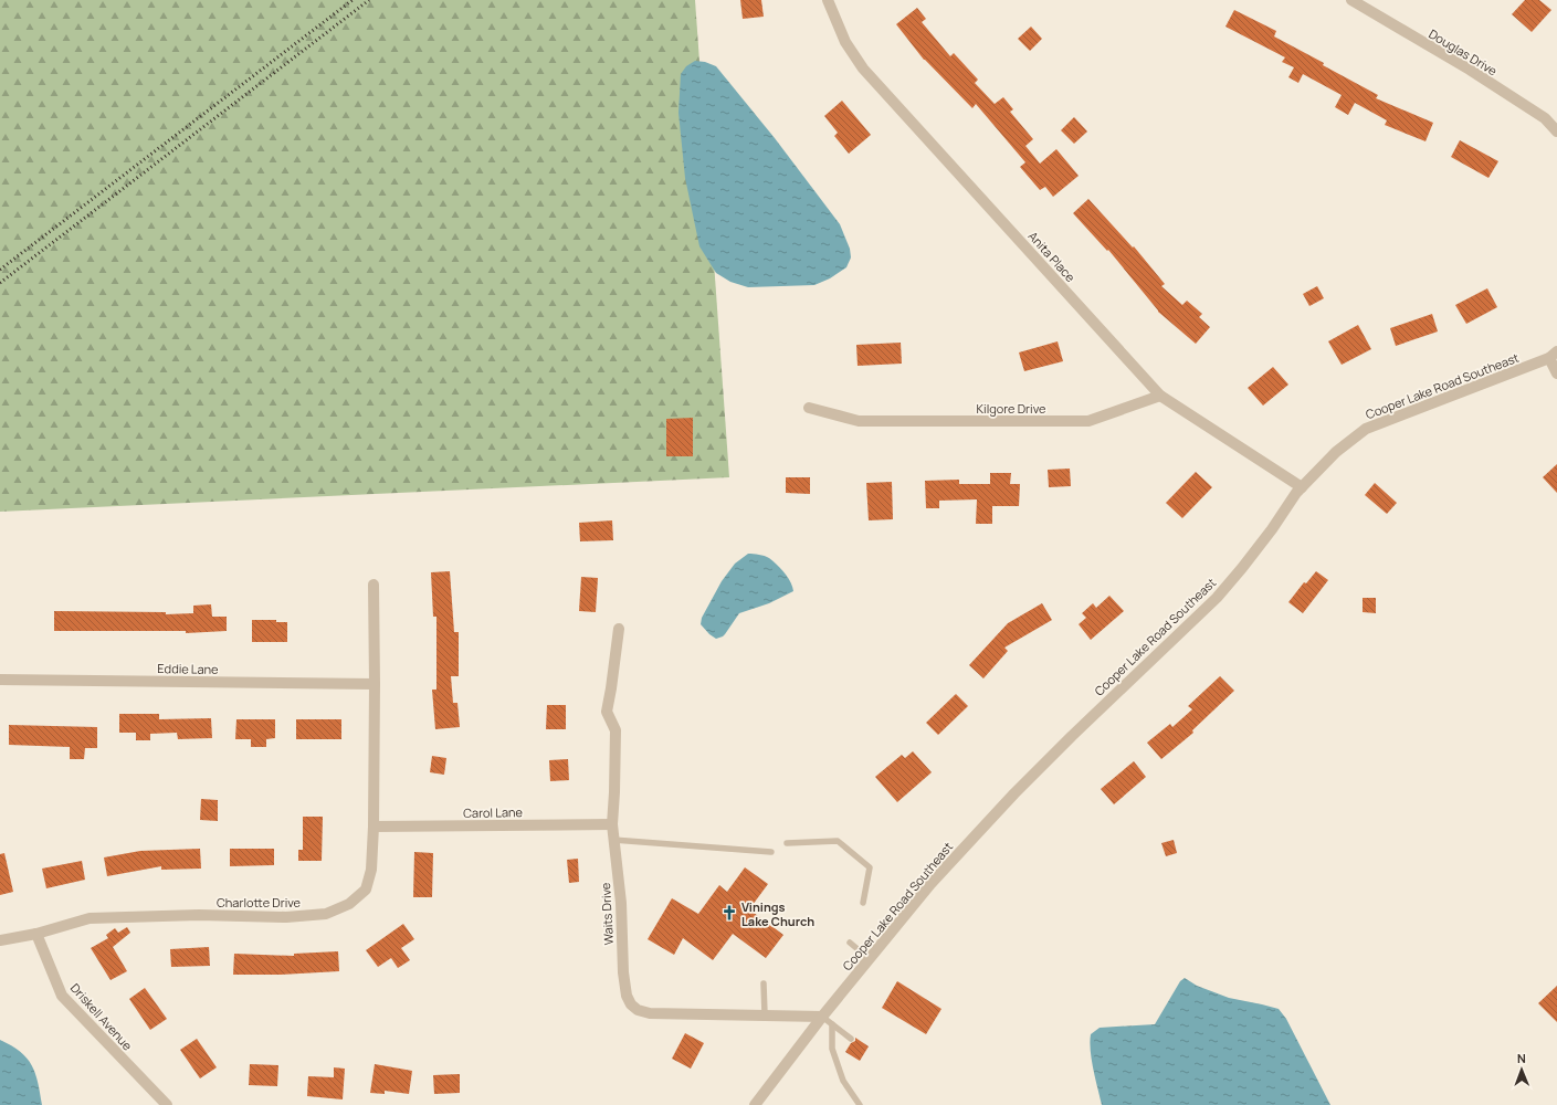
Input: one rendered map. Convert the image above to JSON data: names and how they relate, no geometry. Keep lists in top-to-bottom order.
{
  "streets": {
    "street": [
      "Douglas Drive",
      "Anita Place",
      "Cooper Lake Road Southeast",
      "Kilgore Drive",
      "Eddie Lane",
      "Carol Lane",
      "Charlotte Drive",
      "Waits Drive",
      "Driskell Avenue"
    ]
  },
  "crossings": [
    ["Anita Place", "Cooper Lake Road Southeast"],
    ["Anita Place", "Kilgore Drive"],
    ["Cooper Lake Road Southeast", "Waits Drive"],
    ["Eddie Lane", "Charlotte Drive"],
    ["Carol Lane", "Charlotte Drive"],
    ["Carol Lane", "Waits Drive"],
    ["Charlotte Drive", "Driskell Avenue"]
  ],
  "places": {
    "church": ["Vinings Lake Church"]
  },
  "north": "top"
}
